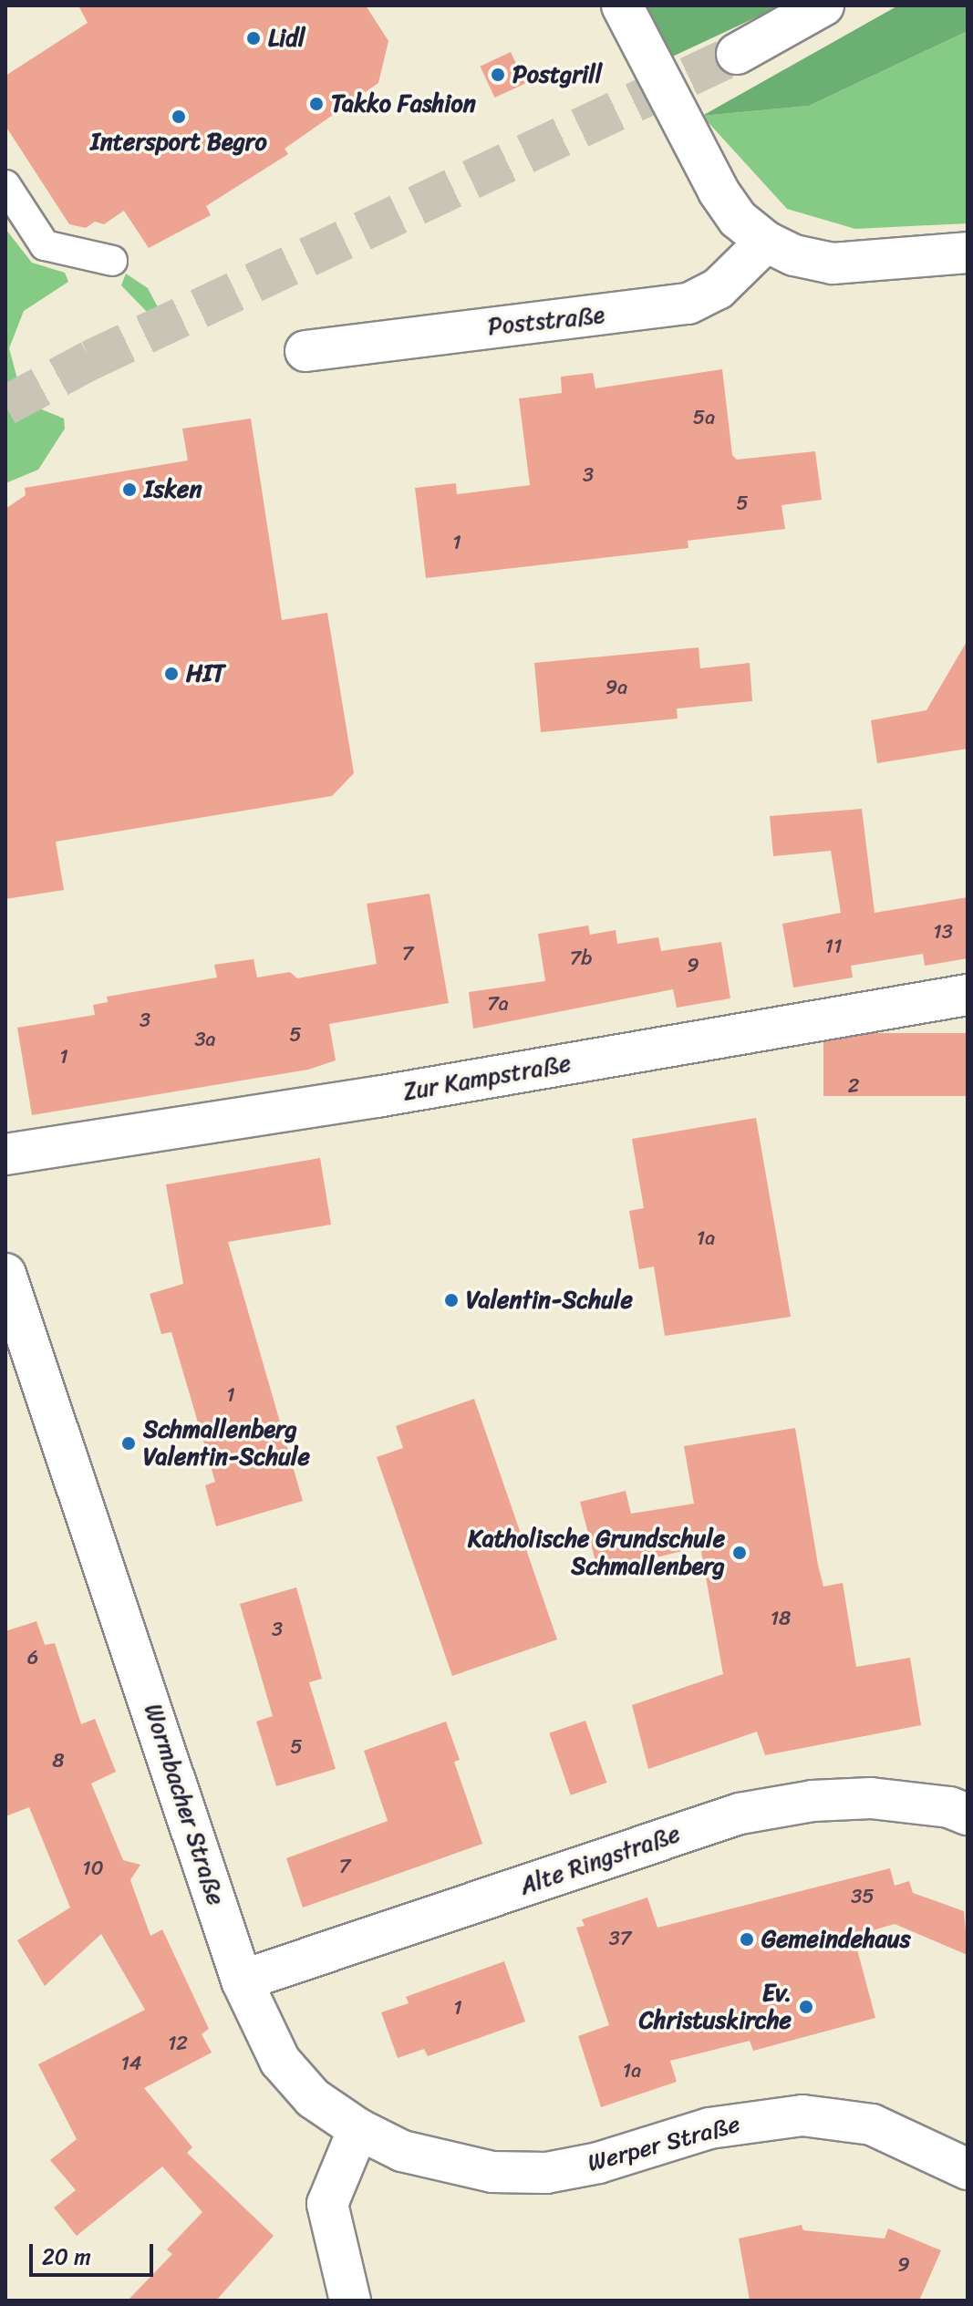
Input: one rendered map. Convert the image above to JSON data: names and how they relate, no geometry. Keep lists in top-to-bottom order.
{
  "streets": {
    "street": [
      "Poststraße",
      "Zur Kampstraße",
      "Wormbacher Straße",
      "Alte Ringstraße",
      "Werper Straße"
    ]
  },
  "crossings": [
    ["Wormbacher Straße", "Alte Ringstraße"],
    ["Wormbacher Straße", "Werper Straße"]
  ],
  "places": [
    "Lidl",
    "Postgrill",
    "Takko Fashion",
    "Intersport Begro",
    "Isken",
    "HIT",
    "Valentin-Schule",
    "Schmallenberg Valentin-Schule",
    "Katholische Grundschule Schmallenberg",
    "Gemeindehaus",
    "Ev. Christuskirche"
  ],
  "house_numbers": [
    "5a",
    "3",
    "5",
    "1",
    "9a",
    "13",
    "11",
    "7",
    "7b",
    "9",
    "7a",
    "3",
    "5",
    "3a",
    "1",
    "2",
    "1a",
    "1",
    "18",
    "3",
    "6",
    "5",
    "8",
    "7",
    "10",
    "35",
    "37",
    "1",
    "12",
    "14",
    "1a",
    "9"
  ],
  "scale_bar": "20 m"
}
